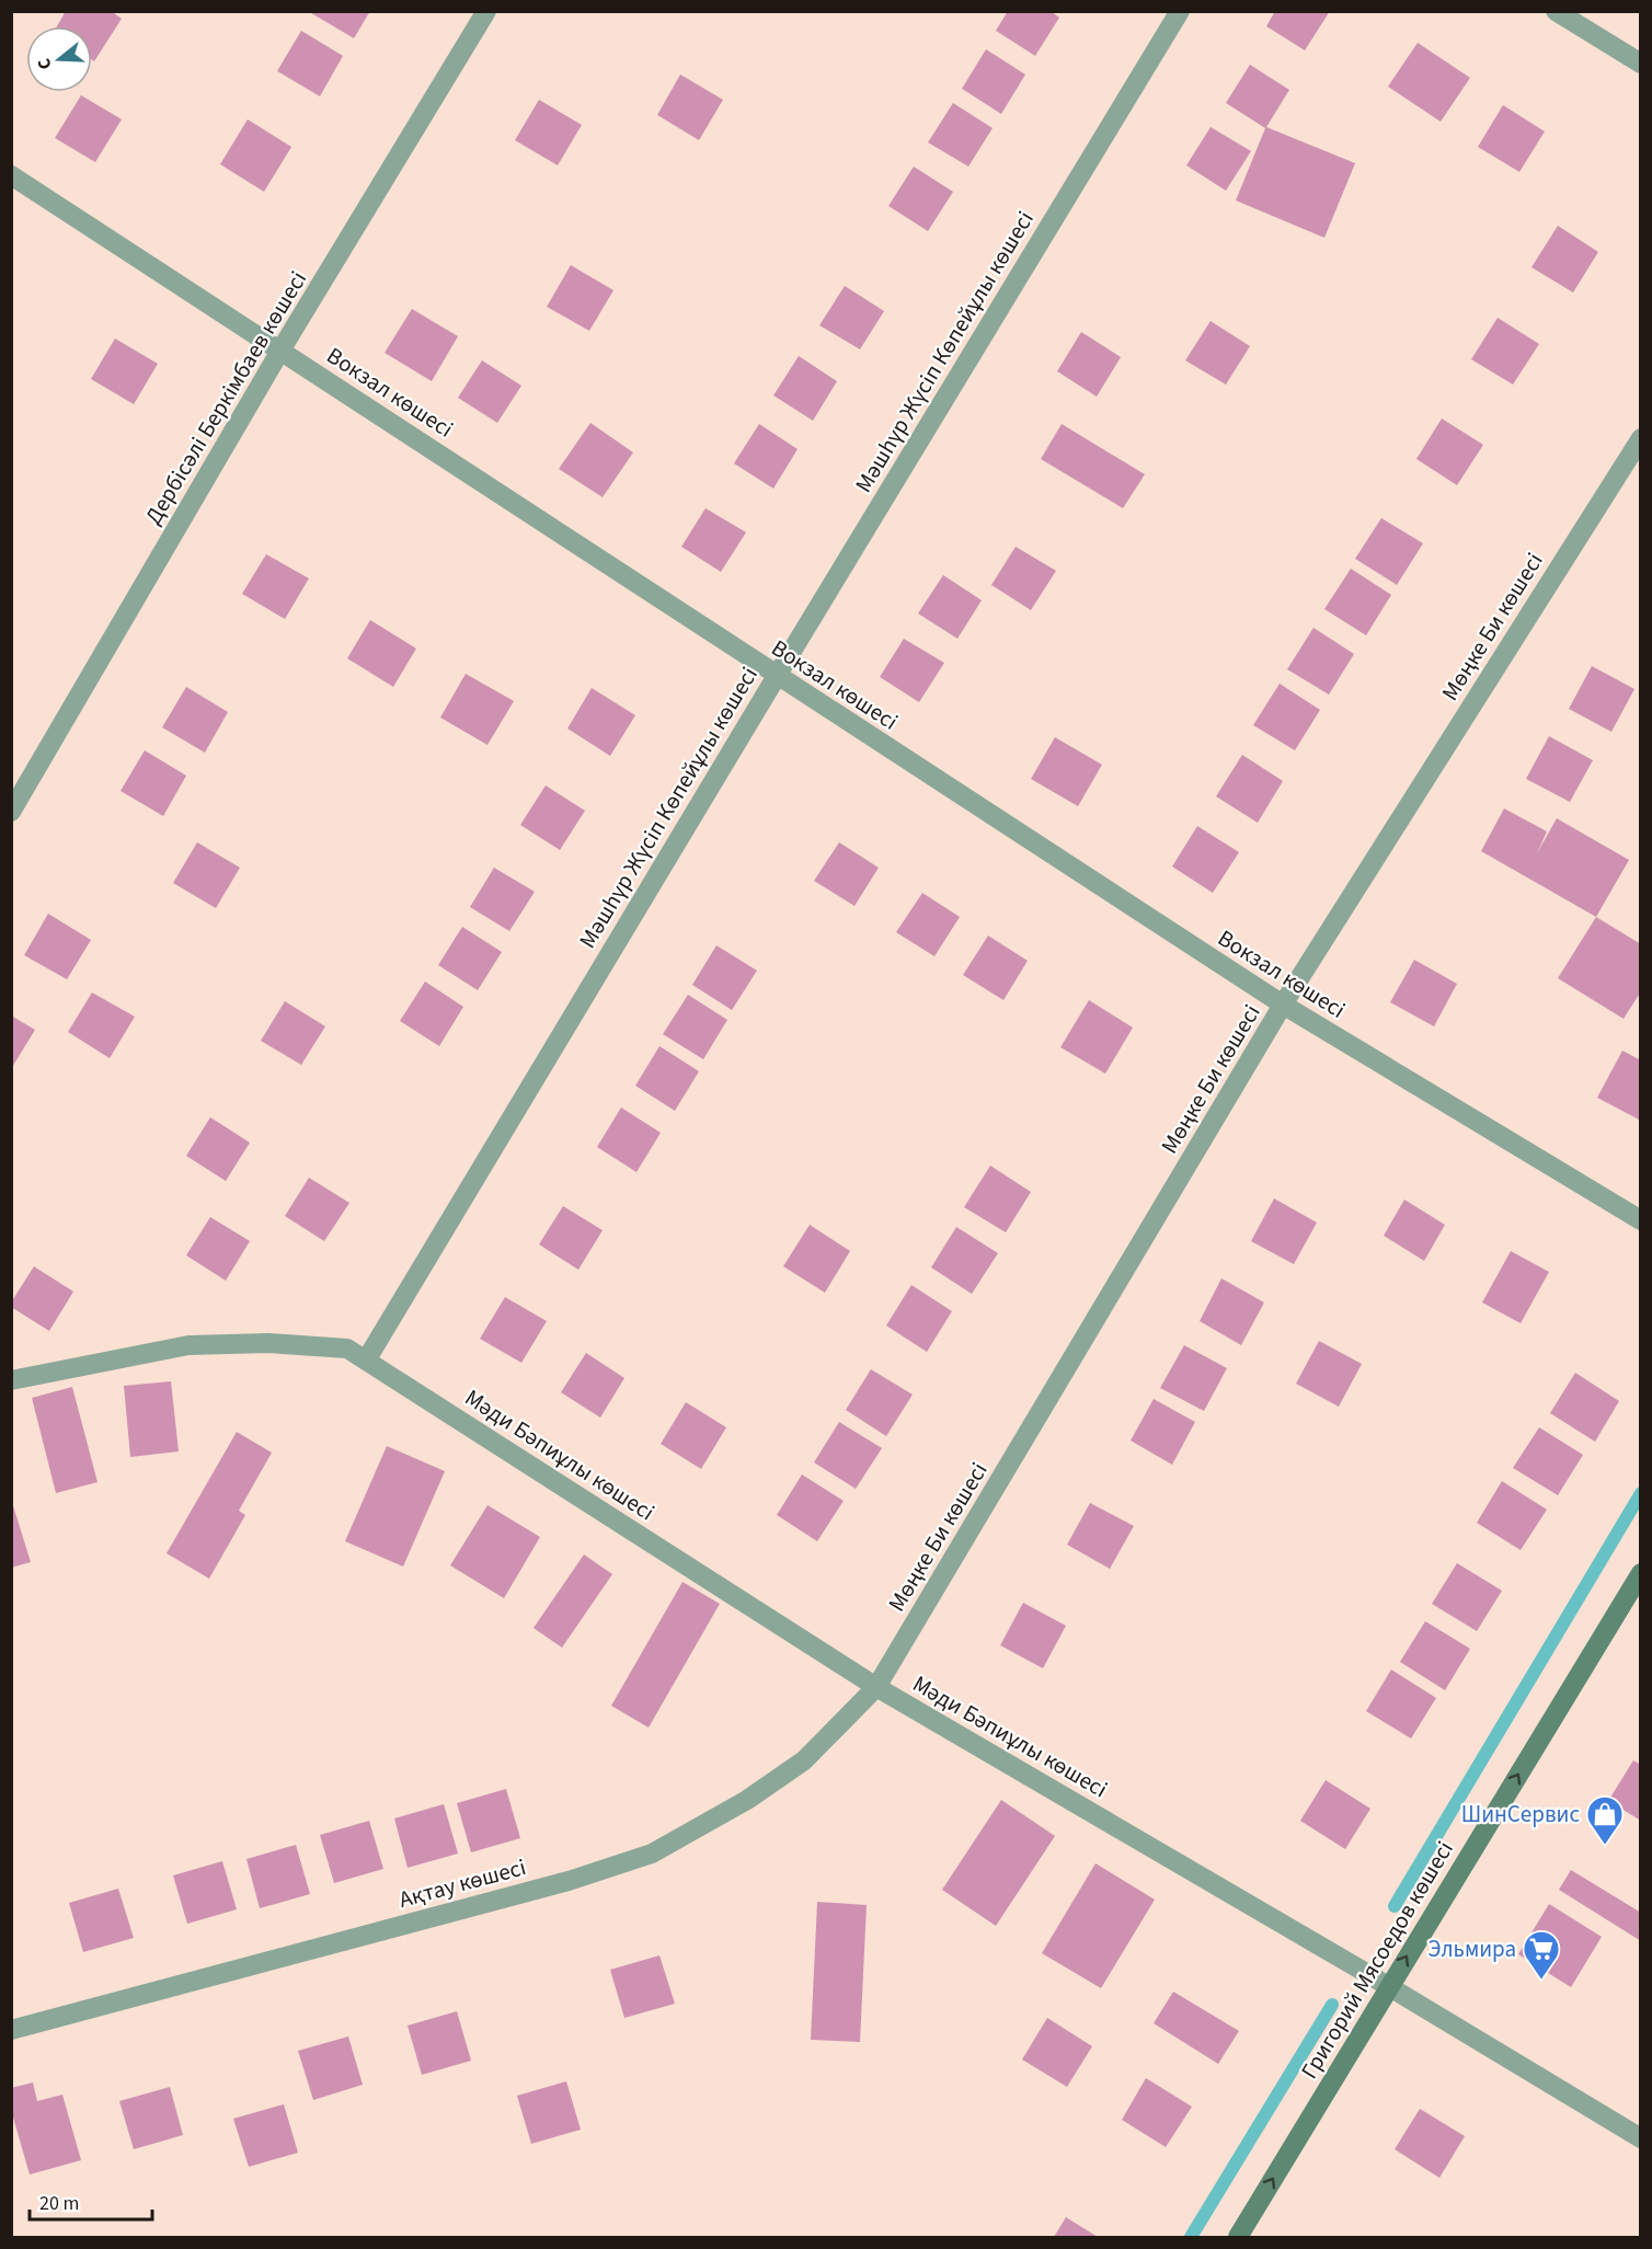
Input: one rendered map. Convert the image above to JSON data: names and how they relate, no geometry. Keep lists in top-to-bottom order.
{
  "streets": {
    "main road": ["Григорий Мясоедов көшесі"],
    "street": [
      "Мәшһүр Жүсіп Көпейұлы көшесі",
      "Вокзал көшесі",
      "Дербісәлі Беркімбаев көшесі",
      "Мөңке Би көшесі",
      "Мәди Бәпиұлы көшесі",
      "Ақтау көшесі"
    ]
  },
  "crossings": [
    ["Мәшһүр Жүсіп Көпейұлы көшесі", "Вокзал көшесі"],
    ["Мәшһүр Жүсіп Көпейұлы көшесі", "Мәди Бәпиұлы көшесі"],
    ["Вокзал көшесі", "Дербісәлі Беркімбаев көшесі"],
    ["Вокзал көшесі", "Мөңке Би көшесі"],
    ["Мөңке Би көшесі", "Мәди Бәпиұлы көшесі"],
    ["Мөңке Би көшесі", "Ақтау көшесі"],
    ["Мәди Бәпиұлы көшесі", "Ақтау көшесі"],
    ["Мәди Бәпиұлы көшесі", "Григорий Мясоедов көшесі"]
  ],
  "one_way": ["Григорий Мясоедов көшесі"],
  "places": {
    "shop": ["ШинСервис"],
    "supermarket": ["Эльмира"]
  },
  "scale_bar": "20 m",
  "north": "left"
}
